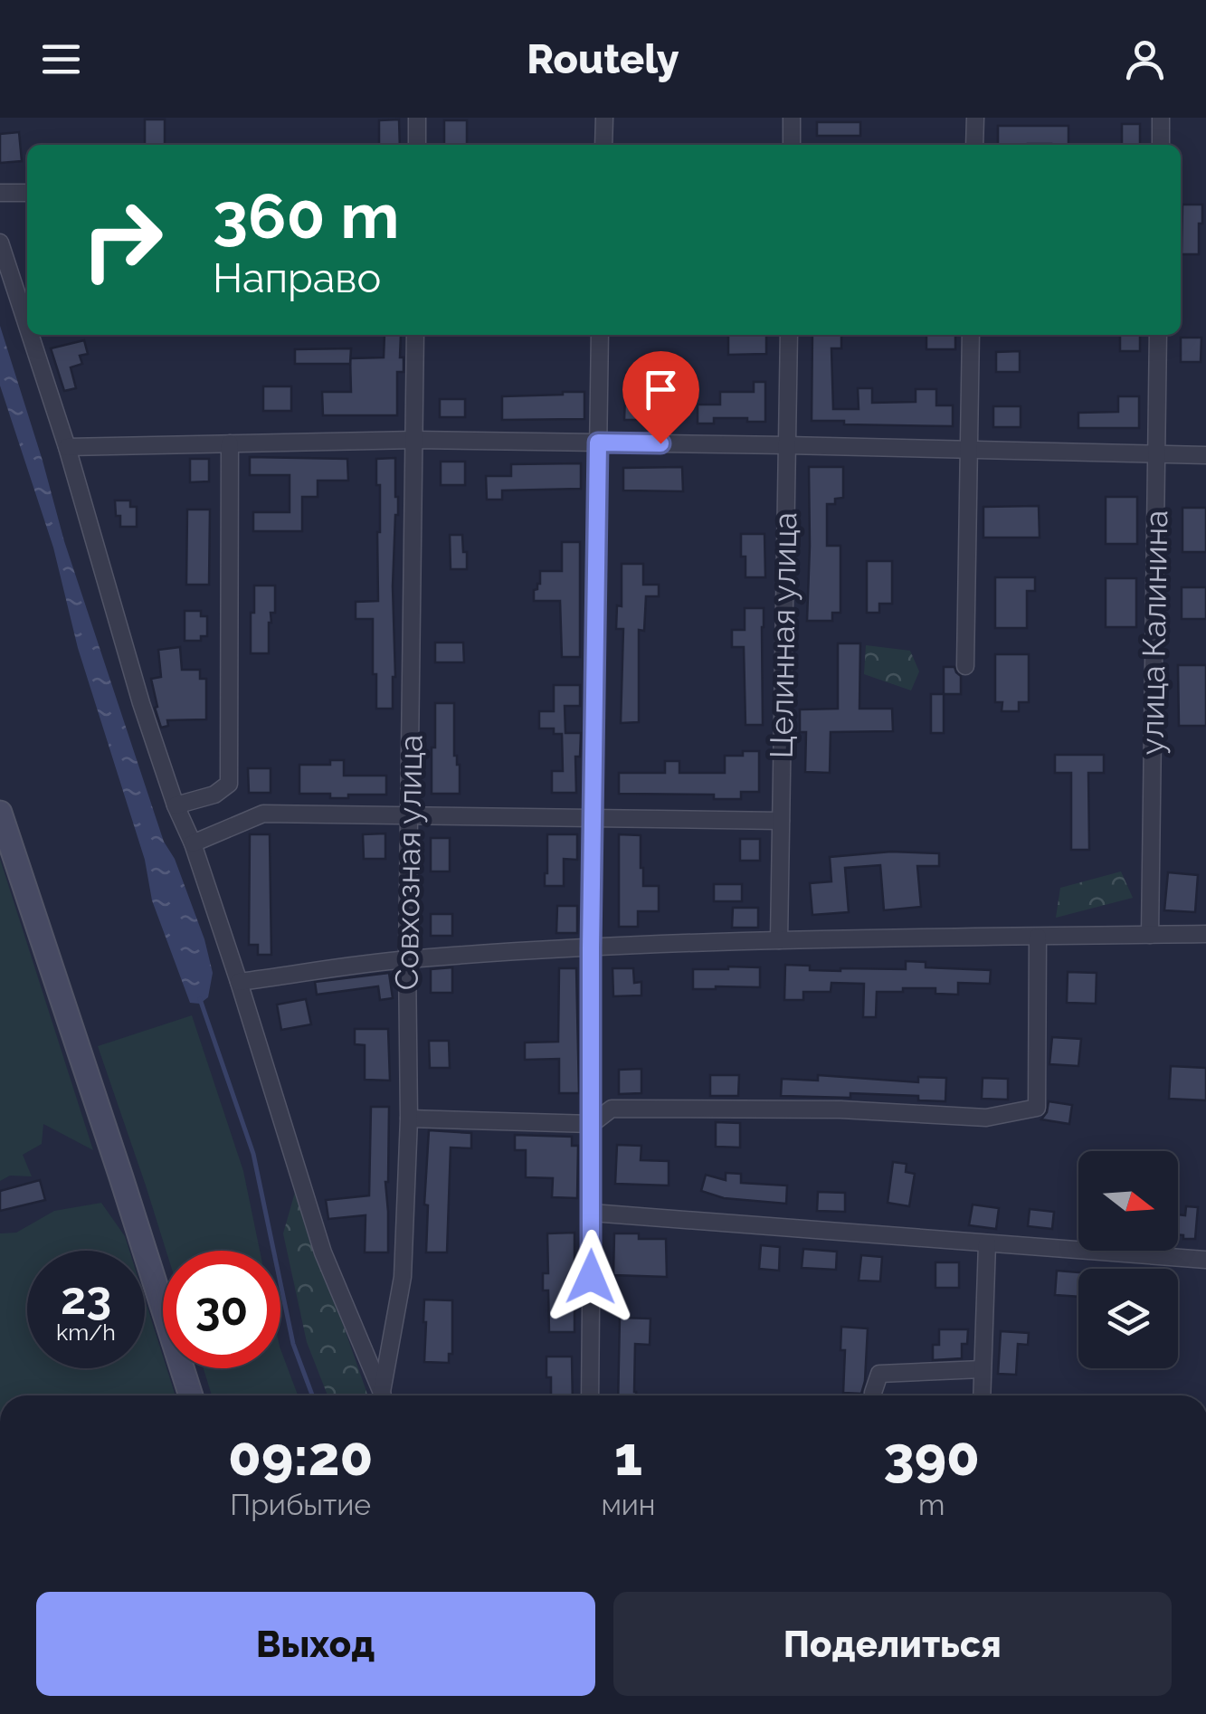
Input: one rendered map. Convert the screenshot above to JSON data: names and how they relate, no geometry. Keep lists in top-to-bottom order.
{
  "streets": {
    "street": ["улица Калинина", "Целинная улица", "Совхозная улица"]
  },
  "north": "right",
  "page": {
    "header": "Routely",
    "turn": ["360 m", "Направо"],
    "speed": "23 km/h",
    "limit": "30",
    "eta": [
      "09:20",
      "Прибытие",
      "1",
      "мин",
      "390",
      "m"
    ],
    "buttons": ["Выход", "Поделиться"]
  }
}
